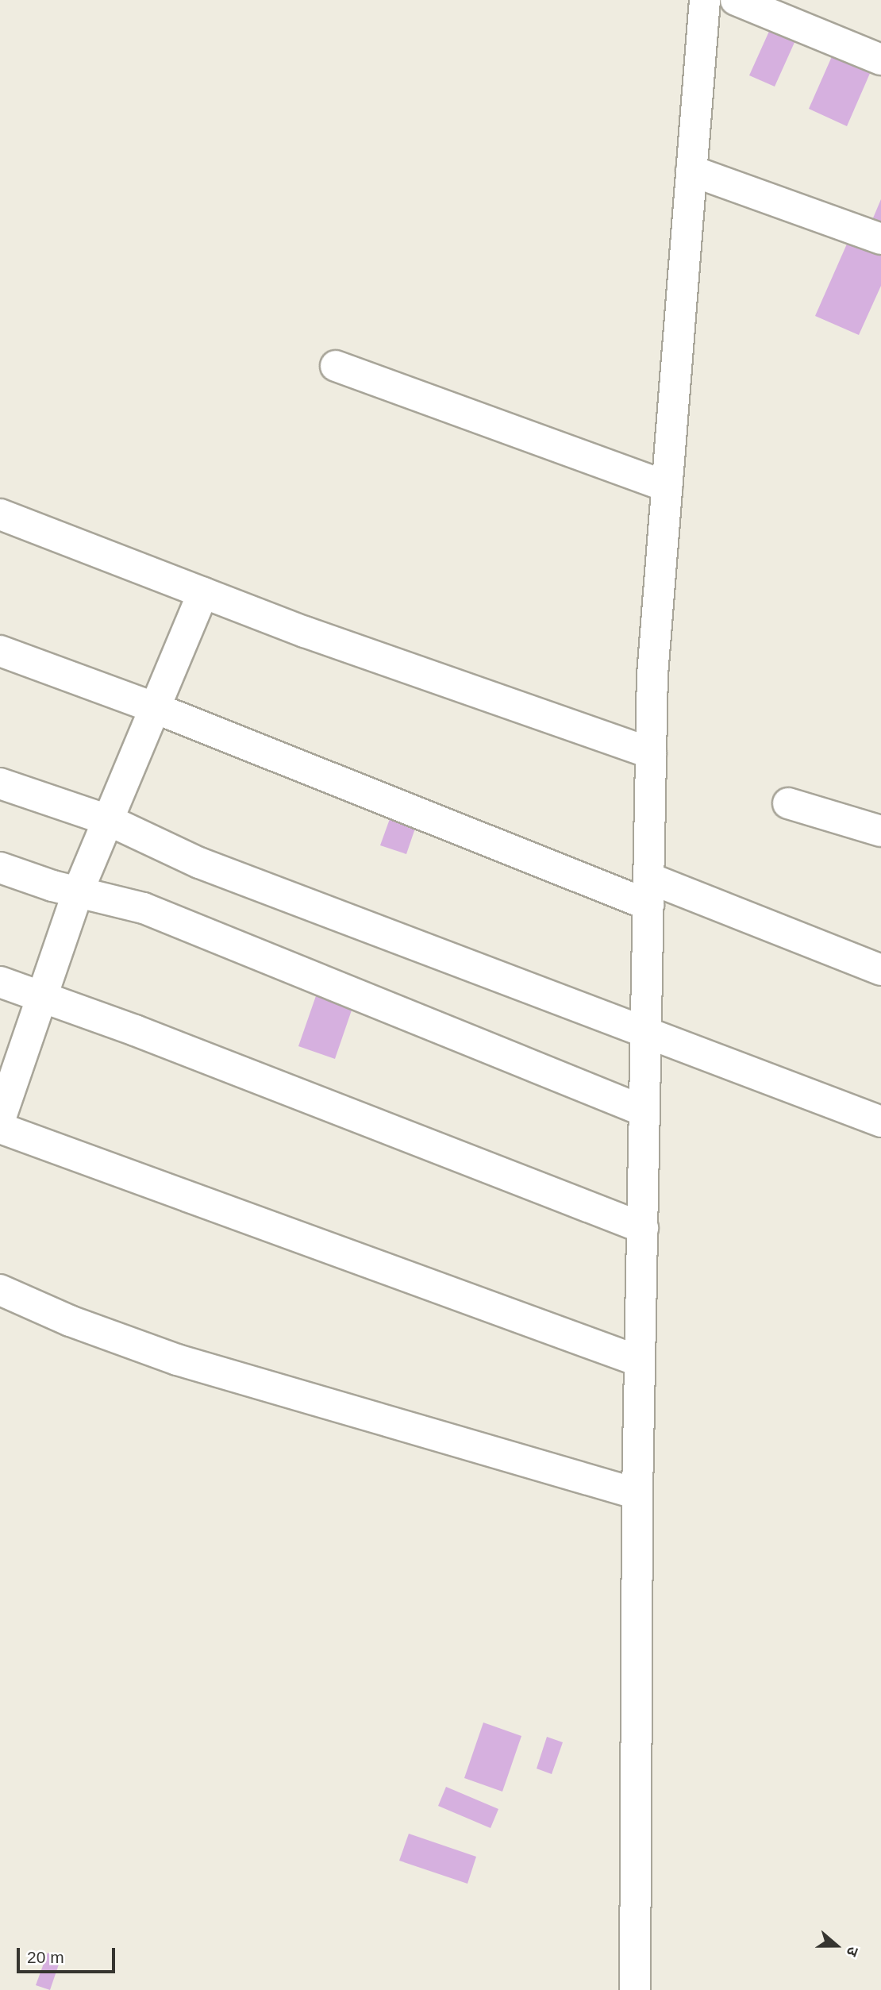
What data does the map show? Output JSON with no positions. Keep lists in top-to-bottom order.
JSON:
{
  "scale_bar": "20 m",
  "north": "right"
}
